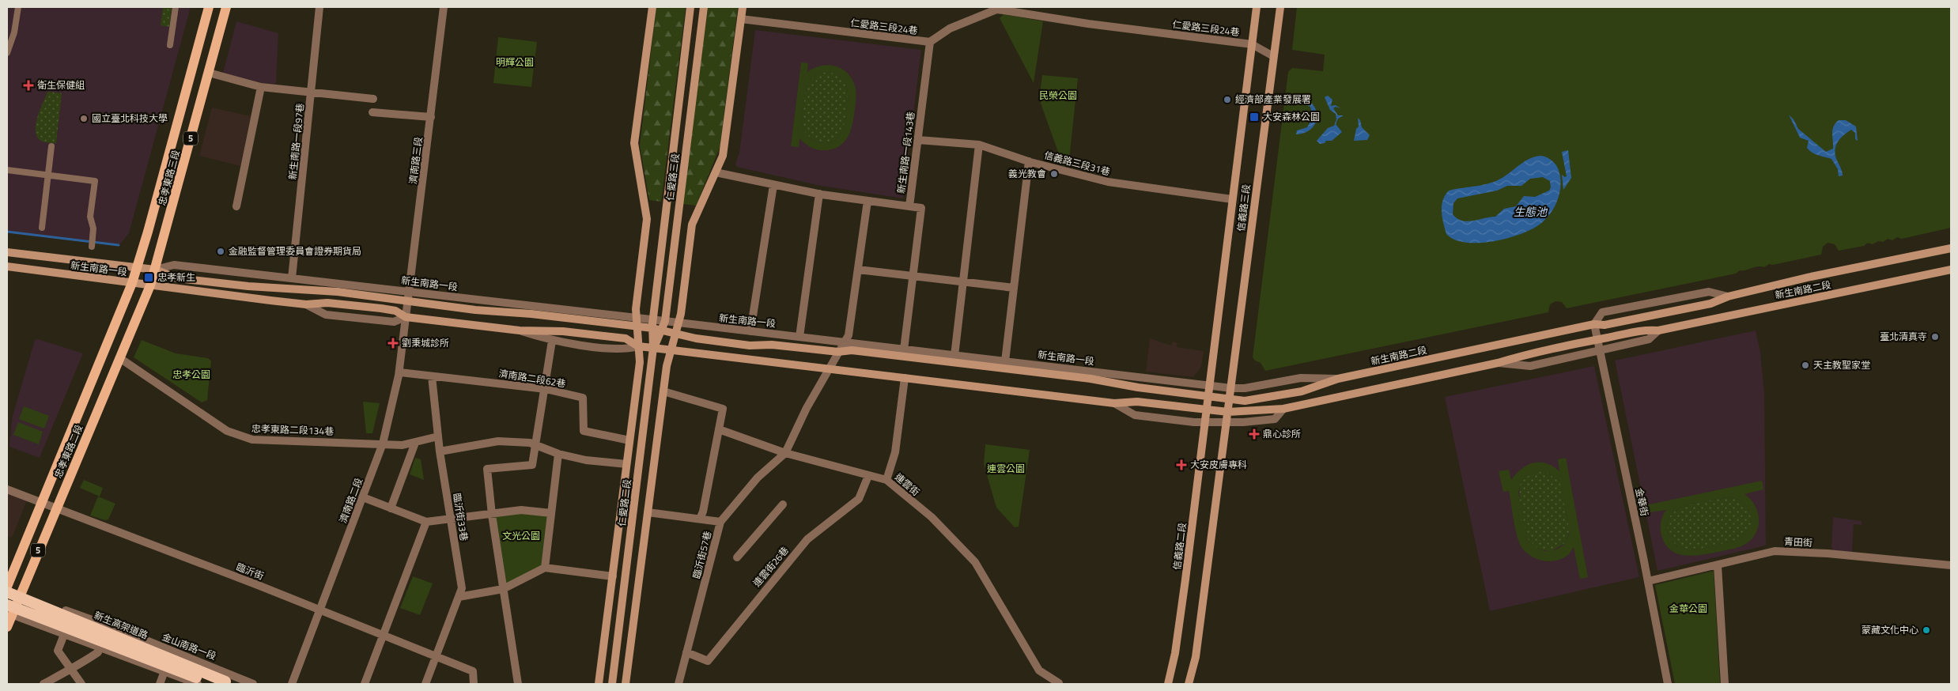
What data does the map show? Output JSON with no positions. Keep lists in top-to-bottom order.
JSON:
{
  "streets": {
    "highway": ["新生高架道路"],
    "main road": [
      "5",
      "仁愛路三段",
      "忠孝東路三段",
      "信義路三段",
      "新生南路一段",
      "新生南路二段",
      "忠孝東路二段",
      "仁愛路二段",
      "信義路二段"
    ],
    "street": [
      "仁愛路三段24巷",
      "新生南路一段97巷",
      "新生南路一段143巷",
      "濟南路三段",
      "信義路三段31巷",
      "濟南路二段62巷",
      "忠孝東路二段134巷",
      "連雲街",
      "濟南路二段",
      "金華街",
      "臨沂街33巷",
      "青田街",
      "臨沂街57巷",
      "連雲街26巷",
      "臨沂街",
      "金山南路一段"
    ]
  },
  "crossings": [
    ["仁愛路三段24巷", "新生南路一段143巷"],
    ["仁愛路三段24巷", "信義路三段"],
    ["新生南路一段97巷", "新生南路一段"],
    ["新生南路一段143巷", "信義路三段31巷"],
    ["新生南路一段143巷", "新生南路一段"],
    ["濟南路三段", "新生南路一段"],
    ["濟南路三段", "濟南路二段"],
    ["信義路三段31巷", "信義路三段"],
    ["仁愛路三段", "新生南路一段"],
    ["仁愛路三段", "仁愛路二段"],
    ["忠孝東路三段", "新生南路一段"],
    ["忠孝東路三段", "忠孝東路二段"],
    ["信義路三段", "新生南路一段"],
    ["信義路三段", "新生南路二段"],
    ["信義路三段", "信義路二段"],
    ["新生南路一段", "新生南路二段"],
    ["新生南路一段", "忠孝東路二段"],
    ["新生南路一段", "濟南路二段"],
    ["新生南路一段", "仁愛路二段"],
    ["新生南路一段", "信義路二段"],
    ["新生南路二段", "金華街"],
    ["新生南路二段", "信義路二段"],
    ["濟南路二段62巷", "濟南路二段"],
    ["濟南路二段62巷", "仁愛路二段"],
    ["濟南路二段62巷", "臨沂街33巷"],
    ["忠孝東路二段134巷", "忠孝東路二段"],
    ["忠孝東路二段134巷", "濟南路二段"],
    ["忠孝東路二段134巷", "臨沂街33巷"],
    ["忠孝東路二段", "臨沂街"],
    ["忠孝東路二段", "金山南路一段"],
    ["連雲街", "臨沂街57巷"],
    ["連雲街", "連雲街26巷"],
    ["濟南路二段", "臨沂街"],
    ["金華街", "青田街"],
    ["臨沂街33巷", "臨沂街"],
    ["臨沂街57巷", "連雲街26巷"]
  ],
  "water": ["生態池"],
  "parks": [
    "明輝公園",
    "民榮公園",
    "忠孝公園",
    "連雲公園",
    "文光公園",
    "金華公園"
  ],
  "places": {
    "health": [
      "衛生保健組",
      "劉秉城診所",
      "鼎心診所",
      "大安皮膚專科"
    ],
    "other": [
      "經濟部產業發展署",
      "國立臺北科技大學",
      "義光教會",
      "金融監督管理委員會證券期貨局",
      "臺北清真寺",
      "天主教聖家堂",
      "蒙藏文化中心"
    ],
    "transit": ["大安森林公園", "忠孝新生"]
  }
}
